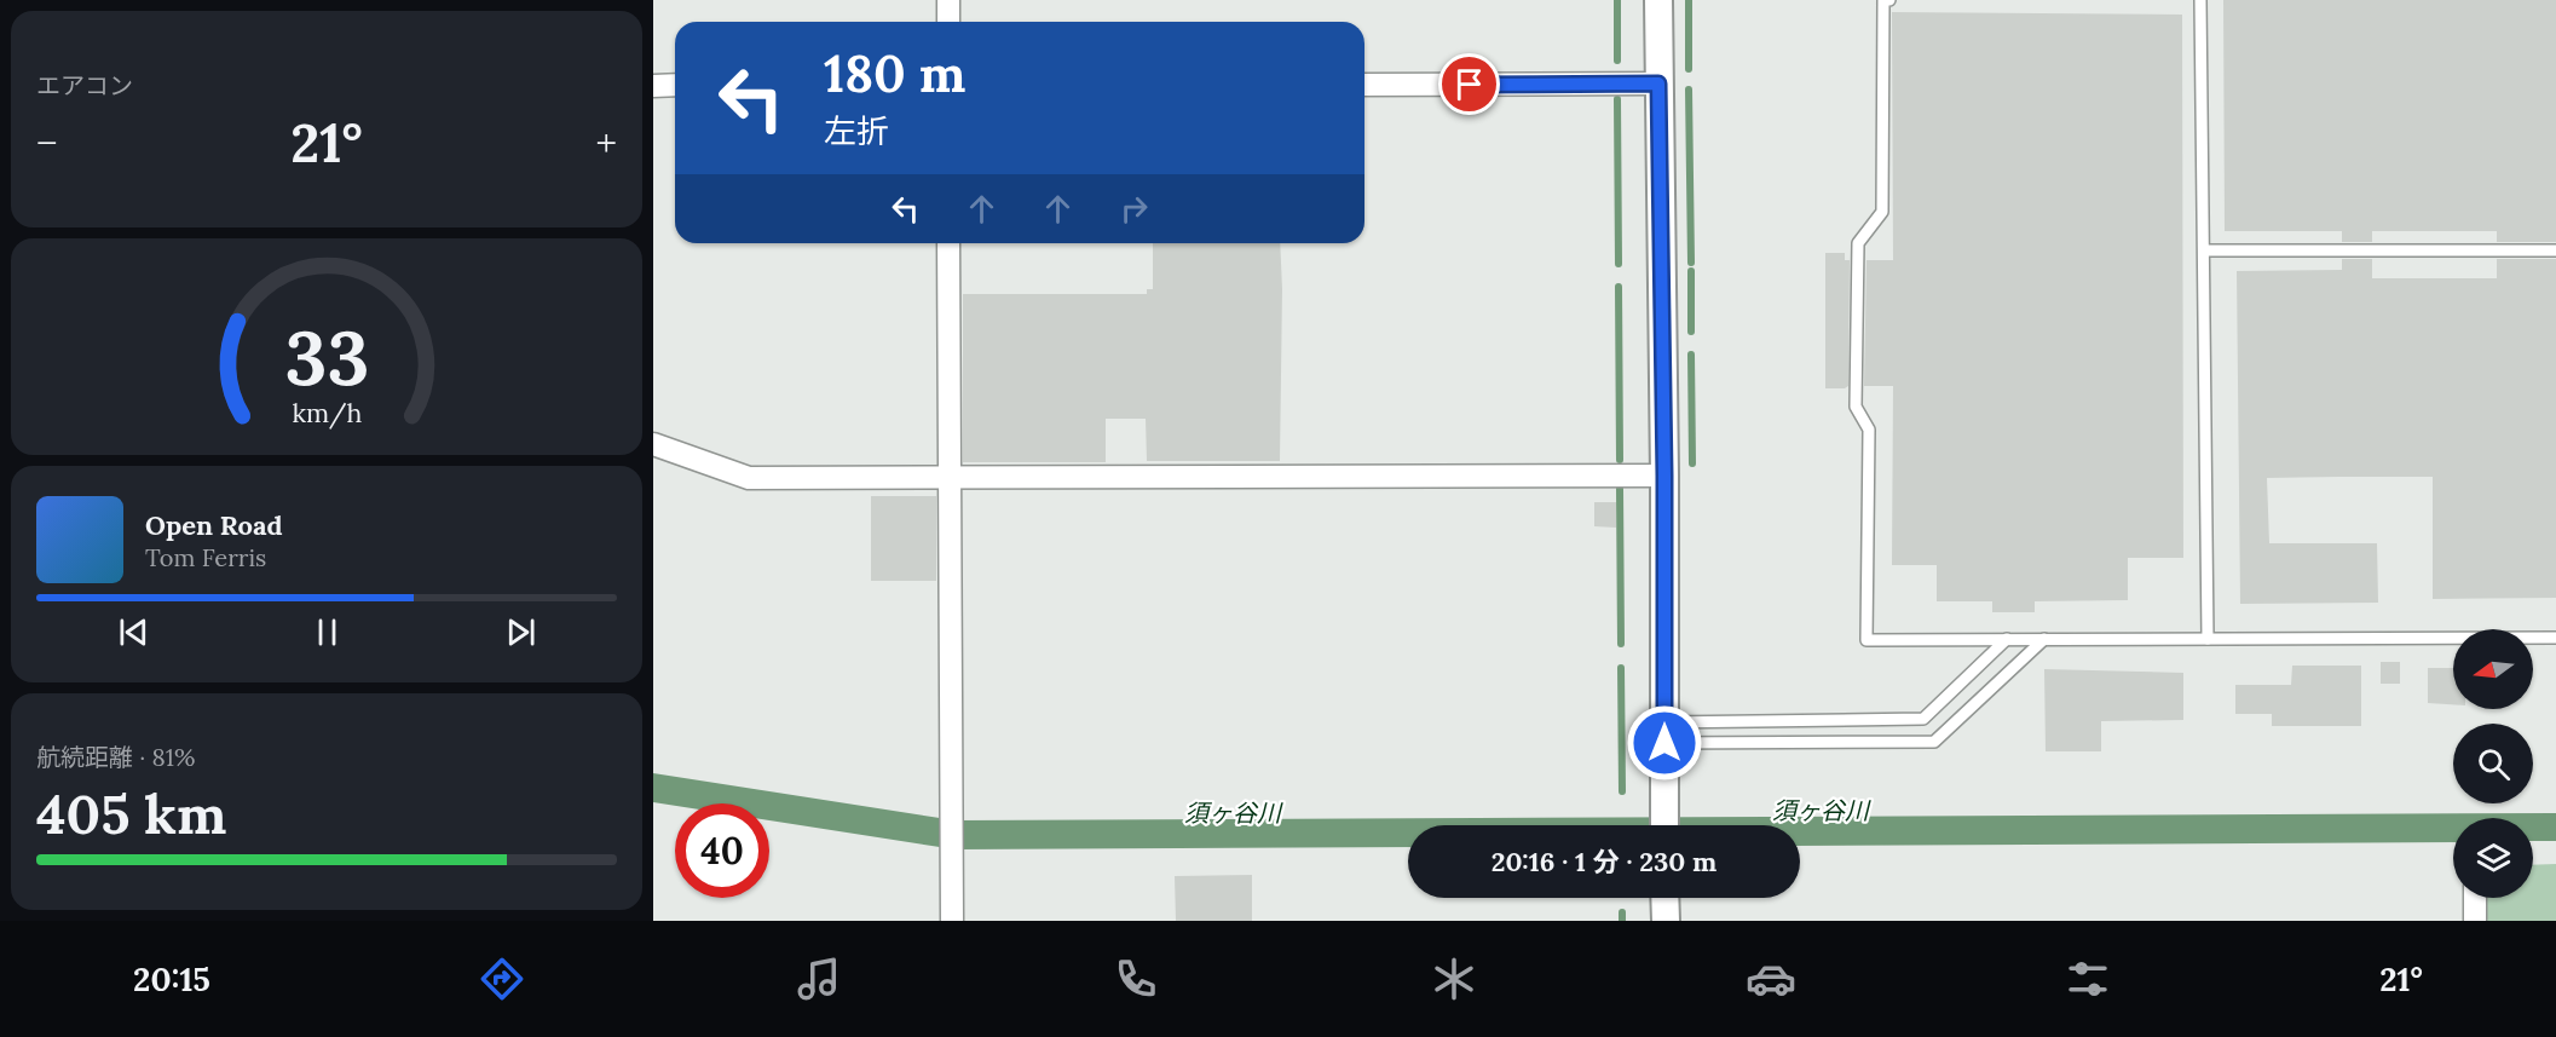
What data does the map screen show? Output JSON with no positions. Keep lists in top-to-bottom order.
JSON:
{
  "water": ["須ヶ谷川"],
  "north": "left",
  "page": {
    "tile": [
      "エアコン",
      ["航続距離 · 81%", "405 km"]
    ],
    "turn": ["180 m", "左折"],
    "heat": ["−", "21°", "+"],
    "song": ["Open Road", "Tom Ferris"],
    "limit": "40",
    "trip": "20:16 · 1 分 · 230 m",
    "tabs": ["20:15", "21°"],
    "gauge": ["33", "km/h"]
  }
}
